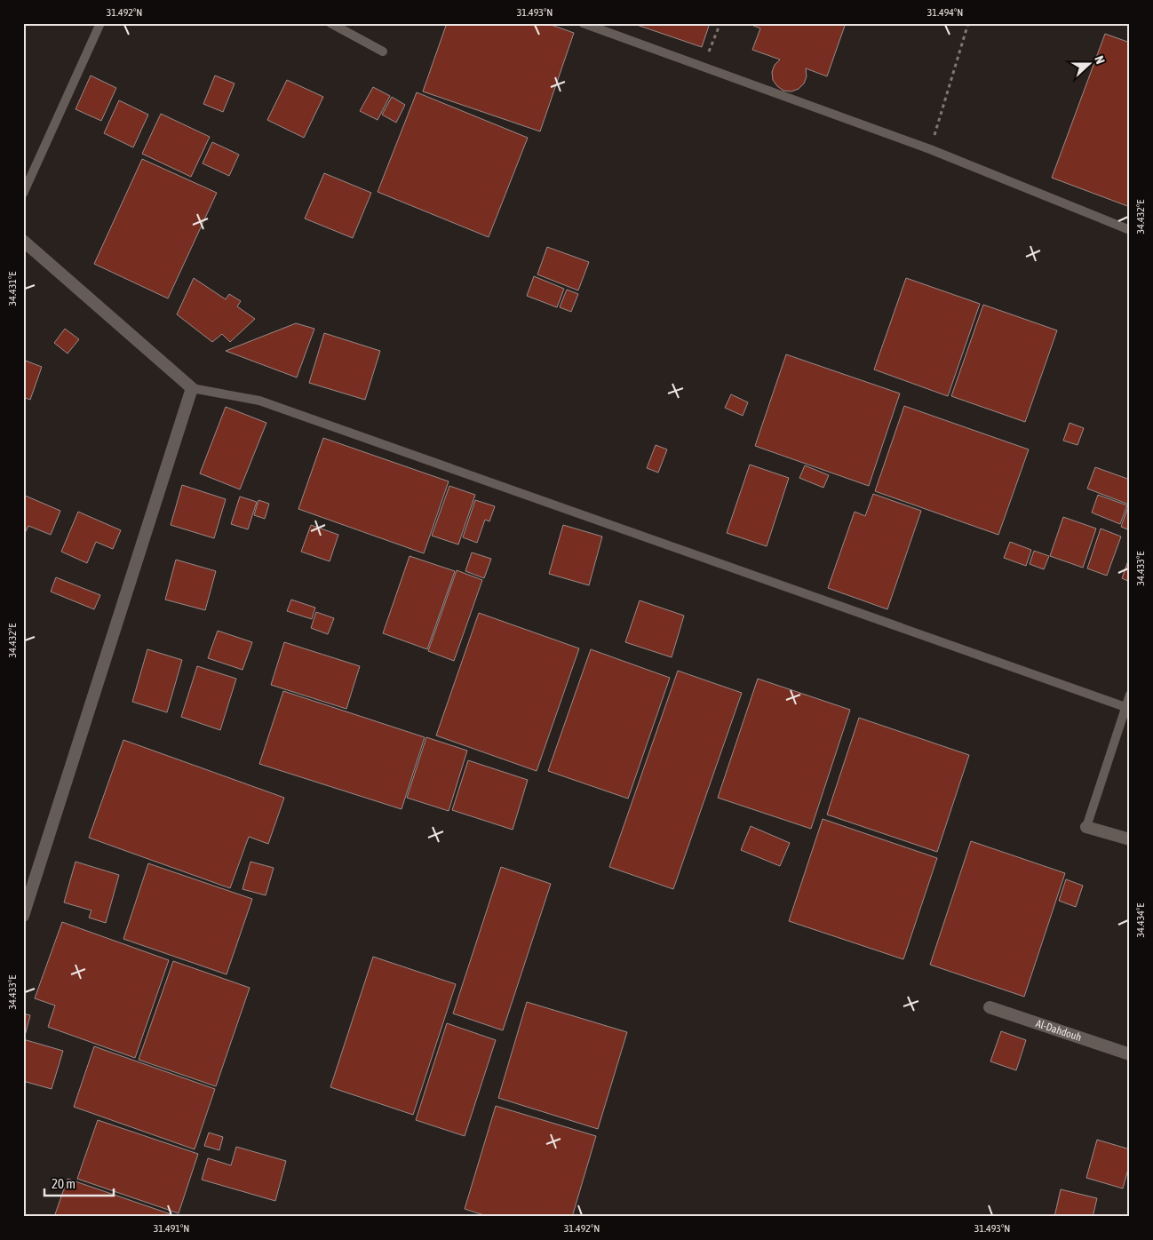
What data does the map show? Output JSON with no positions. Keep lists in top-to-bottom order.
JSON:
{
  "streets": {
    "street": ["Al-Dahdouh"]
  },
  "scale_bar": "20 m",
  "north": "right",
  "coordinates": [
    "31.492°N",
    "31.493°N",
    "31.494°N",
    "34.432°E",
    "34.431°E",
    "34.433°E",
    "34.434°E",
    "31.491°N"
  ]
}
